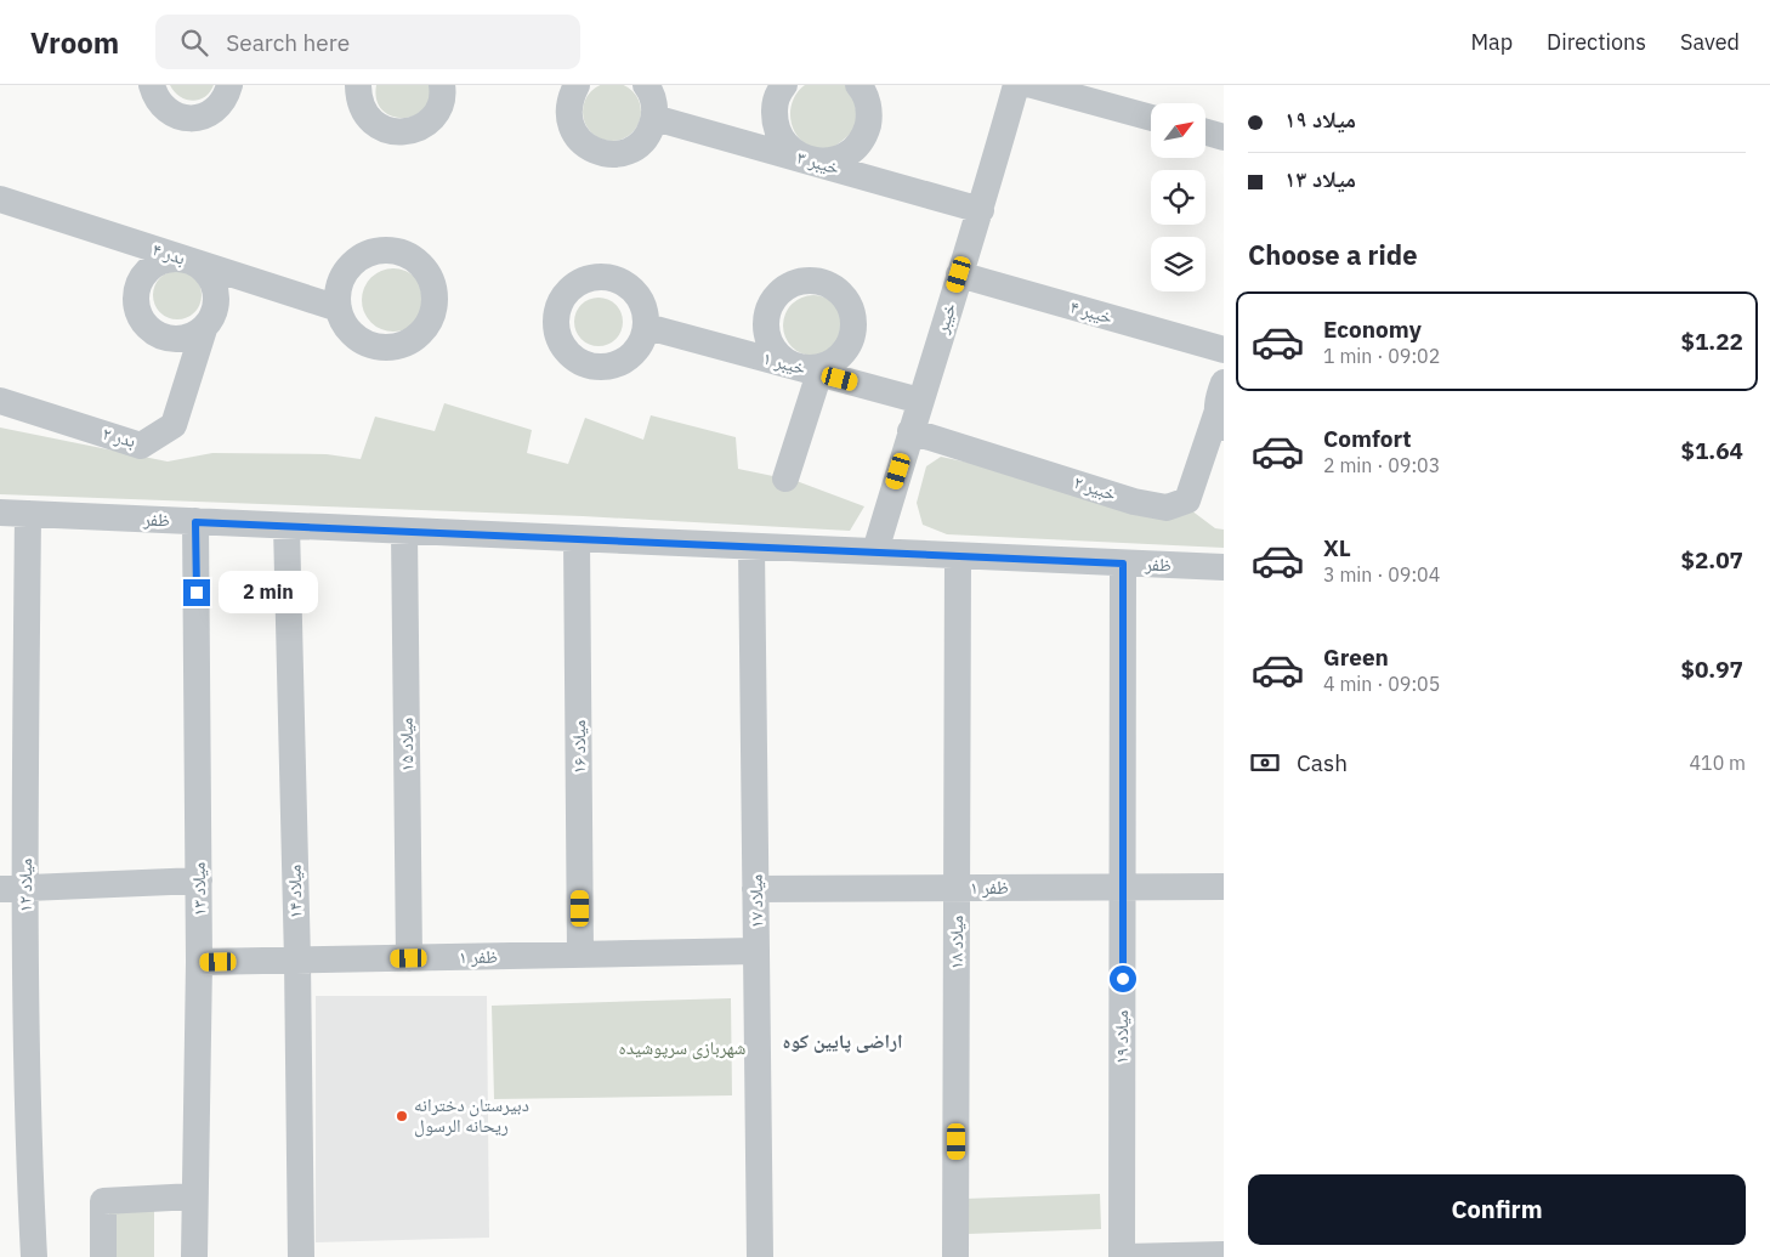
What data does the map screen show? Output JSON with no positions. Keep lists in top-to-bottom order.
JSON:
{
  "streets": {
    "street": [
      "خیبر ۳",
      "بدر ۴",
      "خیبر ۴",
      "خیبر",
      "خیبر ۱",
      "بدر ۲",
      "خبیر ۲",
      "ظفر",
      "میلاد ۱۵",
      "میلاد ۱۶",
      "میلاد ۱۲",
      "ظفر ۱",
      "میلاد ۱۳",
      "میلاد ۱۴",
      "میلاد ۱۷",
      "میلاد ۱۸",
      "میلاد ۱۹"
    ]
  },
  "crossings": [
    ["خیبر ۳", "خیبر"],
    ["بدر ۴", "بدر ۲"],
    ["خیبر ۴", "خیبر"],
    ["خیبر", "خیبر ۱"],
    ["خیبر", "خبیر ۲"],
    ["خیبر", "ظفر"],
    ["ظفر", "میلاد ۱۵"],
    ["ظفر", "میلاد ۱۶"],
    ["ظفر", "میلاد ۱۲"],
    ["ظفر", "میلاد ۱۳"],
    ["ظفر", "میلاد ۱۴"],
    ["ظفر", "میلاد ۱۷"],
    ["ظفر", "میلاد ۱۸"],
    ["ظفر", "میلاد ۱۹"],
    ["میلاد ۱۵", "ظفر ۱"],
    ["میلاد ۱۶", "ظفر ۱"],
    ["ظفر ۱", "میلاد ۱۳"],
    ["ظفر ۱", "میلاد ۱۴"],
    ["ظفر ۱", "میلاد ۱۷"],
    ["ظفر ۱", "میلاد ۱۸"],
    ["ظفر ۱", "میلاد ۱۹"]
  ],
  "districts": ["اراضی پایین کوه"],
  "parks": ["شهربازی سرپوشیده"],
  "places": ["دبیرستان دخترانه ریحانه الرسول"],
  "north": "top right",
  "page": {
    "header": "Vroom",
    "search": "Search here",
    "nav": ["Map", "Directions", "Saved"],
    "banner": ["میلاد ۱۹", "میلاد ۱۳"],
    "heading": "Choose a ride",
    "list": [
      {
        "name": "Economy",
        "note": "1 min · 09:02",
        "value": "$1.22"
      },
      {
        "name": "Comfort",
        "note": "2 min · 09:03",
        "value": "$1.64"
      },
      {
        "name": "XL",
        "note": "3 min · 09:04",
        "value": "$2.07"
      },
      {
        "name": "Green",
        "note": "4 min · 09:05",
        "value": "$0.97"
      }
    ],
    "bubble": "2 min",
    "pay": ["Cash", "410 m"],
    "buttons": "Confirm"
  }
}
